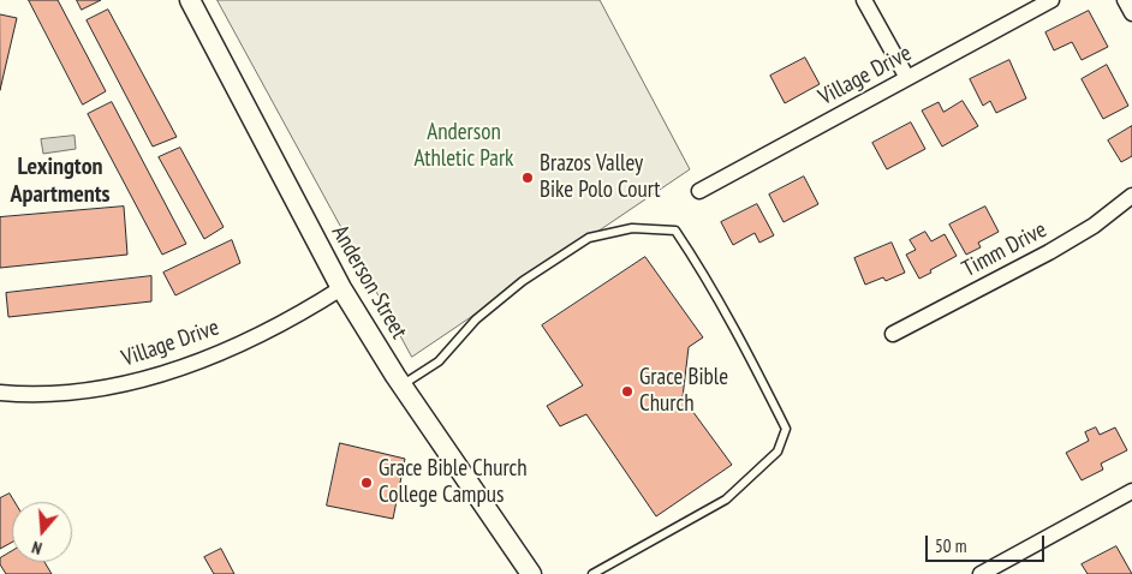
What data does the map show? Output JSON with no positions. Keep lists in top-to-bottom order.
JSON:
{
  "streets": {
    "street": ["Village Drive", "Timm Drive", "Anderson Street"]
  },
  "crossings": [
    ["Village Drive", "Anderson Street"]
  ],
  "districts": ["Lexington Apartments"],
  "parks": ["Anderson Athletic Park"],
  "places": ["Brazos Valley Bike Polo Court", "Grace Bible Church", "Grace Bible Church College Campus"],
  "scale_bar": "50 m",
  "north": "bottom"
}
